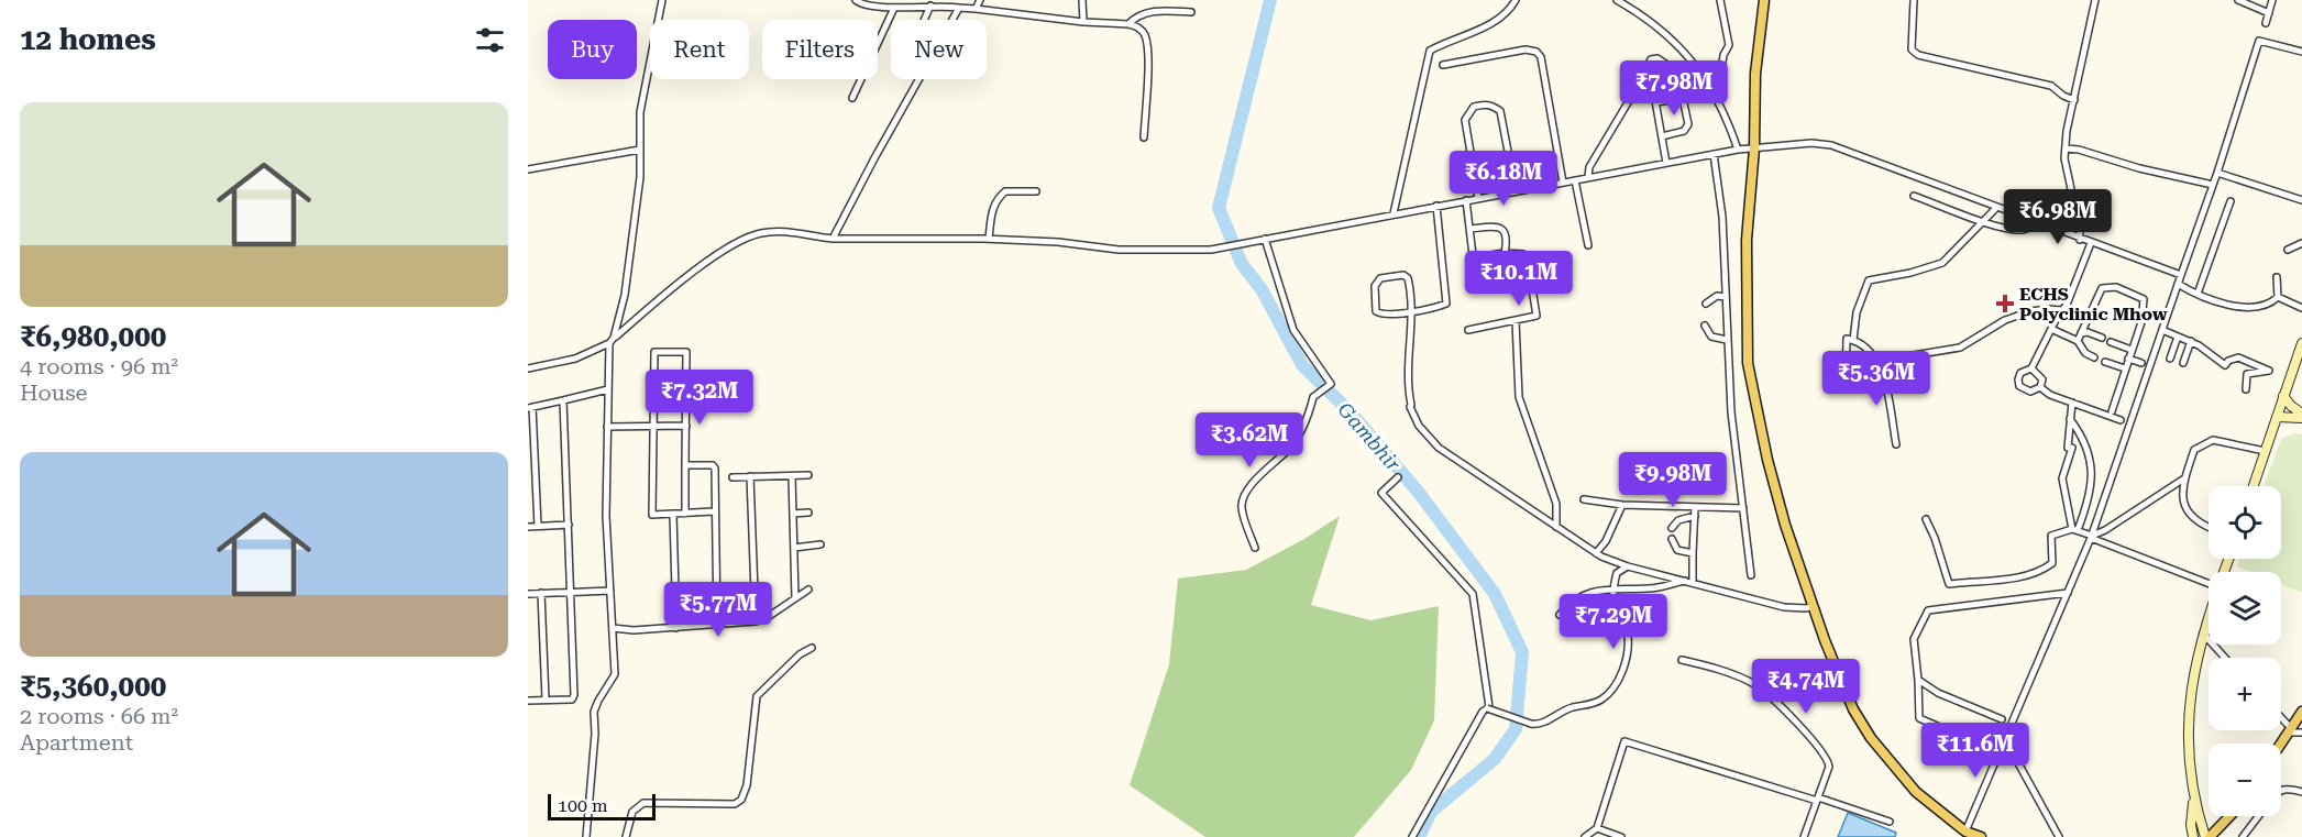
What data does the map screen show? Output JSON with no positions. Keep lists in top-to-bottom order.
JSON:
{
  "water": ["Gambhir"],
  "places": {
    "health": ["ECHS Polyclinic Mhow"]
  },
  "scale_bar": "100 m",
  "page": {
    "heading": "12 homes",
    "chip": [
      "Buy",
      "Rent",
      "Filters",
      "New"
    ],
    "price": [
      "₹7.98M",
      "₹6.18M",
      "₹6.98M",
      "₹10.1M",
      "₹5.36M",
      "₹7.32M",
      "₹3.62M",
      "₹9.98M",
      "₹5.77M",
      "₹7.29M",
      "₹4.74M",
      "₹11.6M"
    ],
    "list": [
      {
        "name": "₹6,980,000",
        "note": "4 rooms · 96 m² · House"
      },
      {
        "name": "₹5,360,000",
        "note": "2 rooms · 66 m² · Apartment"
      }
    ],
    "map_buttons": ["+", "−"],
    "scale": "100 m"
  }
}
